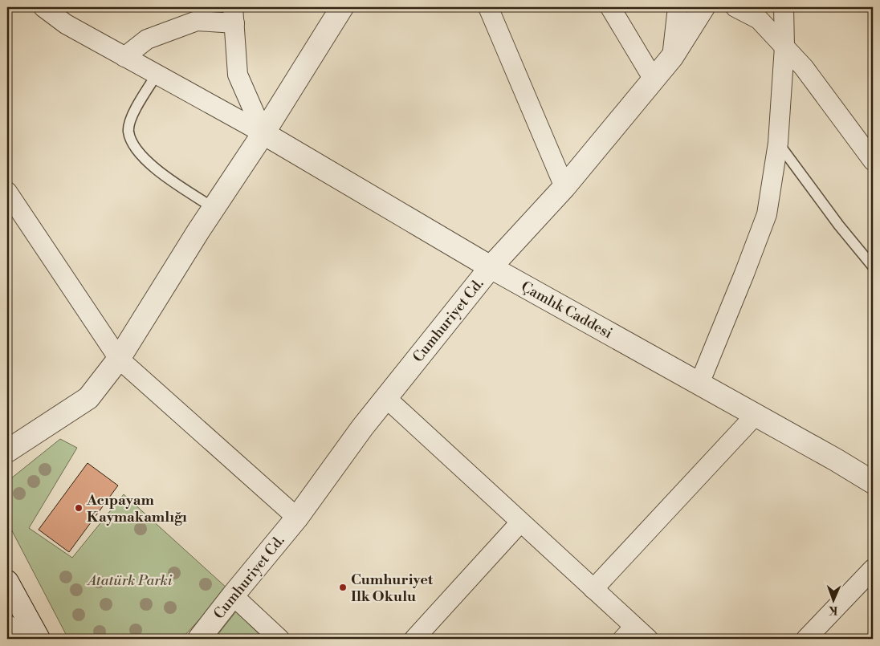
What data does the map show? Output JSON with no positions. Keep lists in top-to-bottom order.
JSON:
{
  "streets": {
    "street": ["Çamlık Caddesi", "Cumhuriyet Cd."]
  },
  "crossings": [
    ["Çamlık Caddesi", "Cumhuriyet Cd."]
  ],
  "parks": ["Atatürk Parki"],
  "places": ["Acıpayam Kaymakamlığı", "Cumhuriyet Ilk Okulu"],
  "north": "bottom"
}
